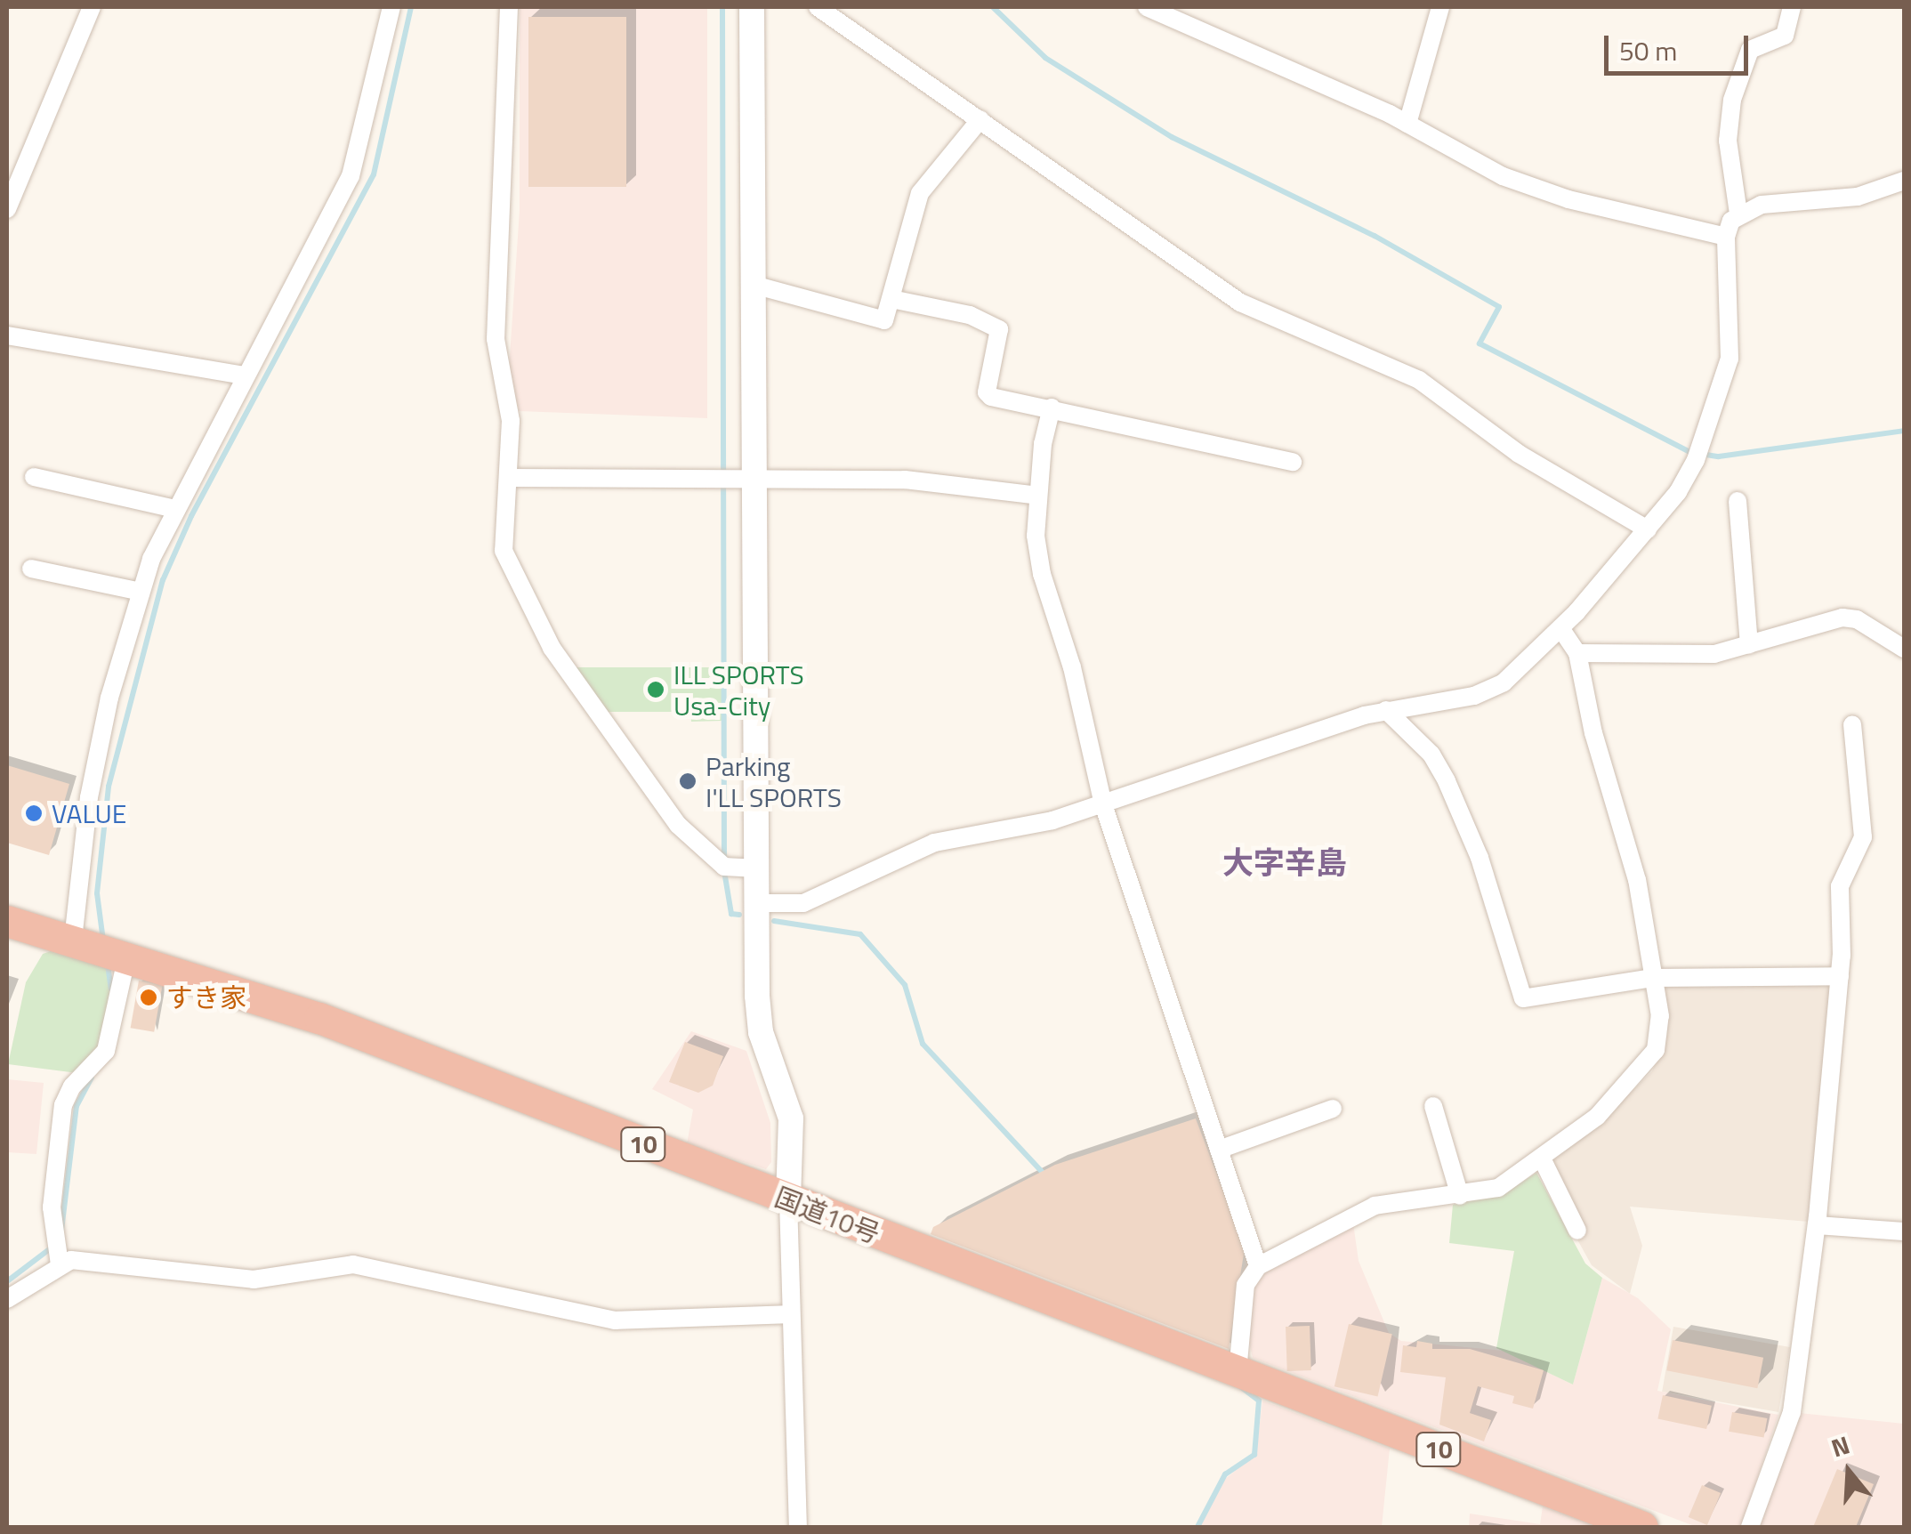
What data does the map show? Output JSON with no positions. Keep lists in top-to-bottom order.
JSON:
{
  "streets": {
    "highway": ["10", "国道10号"]
  },
  "districts": ["大字辛島"],
  "places": [
    "ILL SPORTS Usa-City",
    "Parking I'LL SPORTS",
    "VALUE",
    "すき家"
  ],
  "scale_bar": "50 m",
  "north": "top"
}
